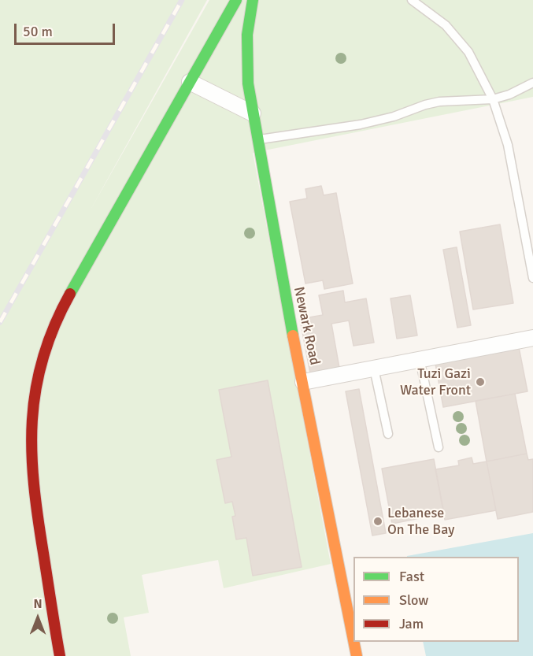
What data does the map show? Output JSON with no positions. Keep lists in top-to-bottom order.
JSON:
{
  "streets": {
    "street": ["Newark Road"]
  },
  "places": ["Tuzi Gazi Water Front", "Lebanese On The Bay"],
  "legend": ["Fast", "Slow", "Jam"],
  "scale_bar": "50 m",
  "north": "top"
}
